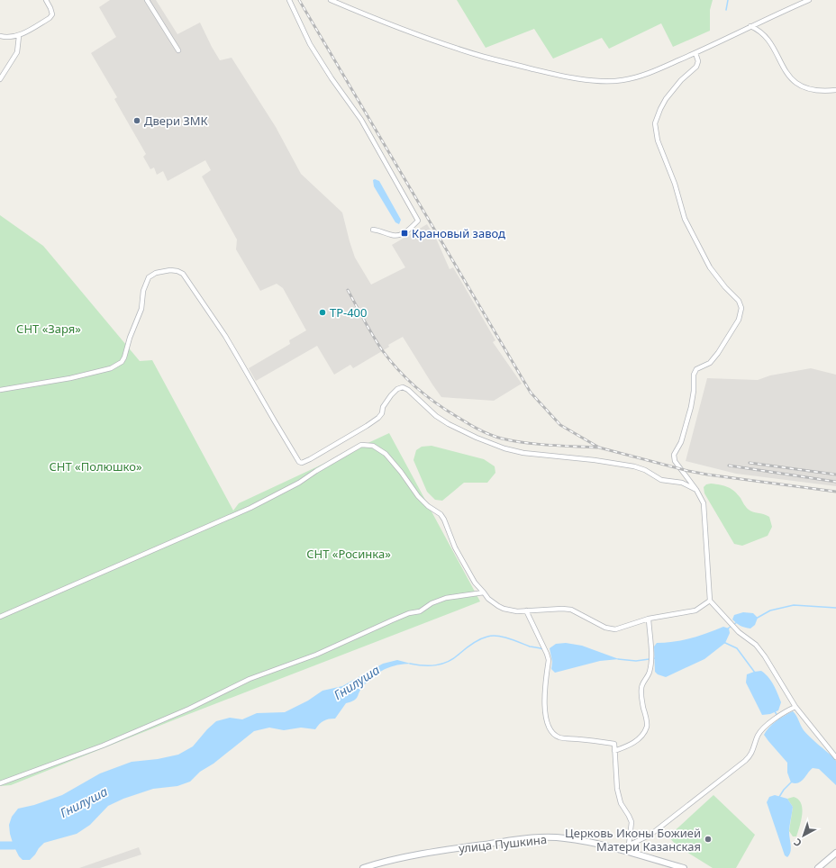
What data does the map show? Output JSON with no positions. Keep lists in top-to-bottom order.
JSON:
{
  "streets": {
    "main road": ["улица Пушкина"]
  },
  "water": ["Гнилуша"],
  "parks": ["СНТ «Заря»", "СНТ «Полюшко»", "СНТ «Росинка»"],
  "places": {
    "other": ["Двери ЗМК", "ТР-400", "Церковь Иконы Божией Матери Казанская"],
    "transit": ["Крановый завод"]
  },
  "north": "bottom left"
}
